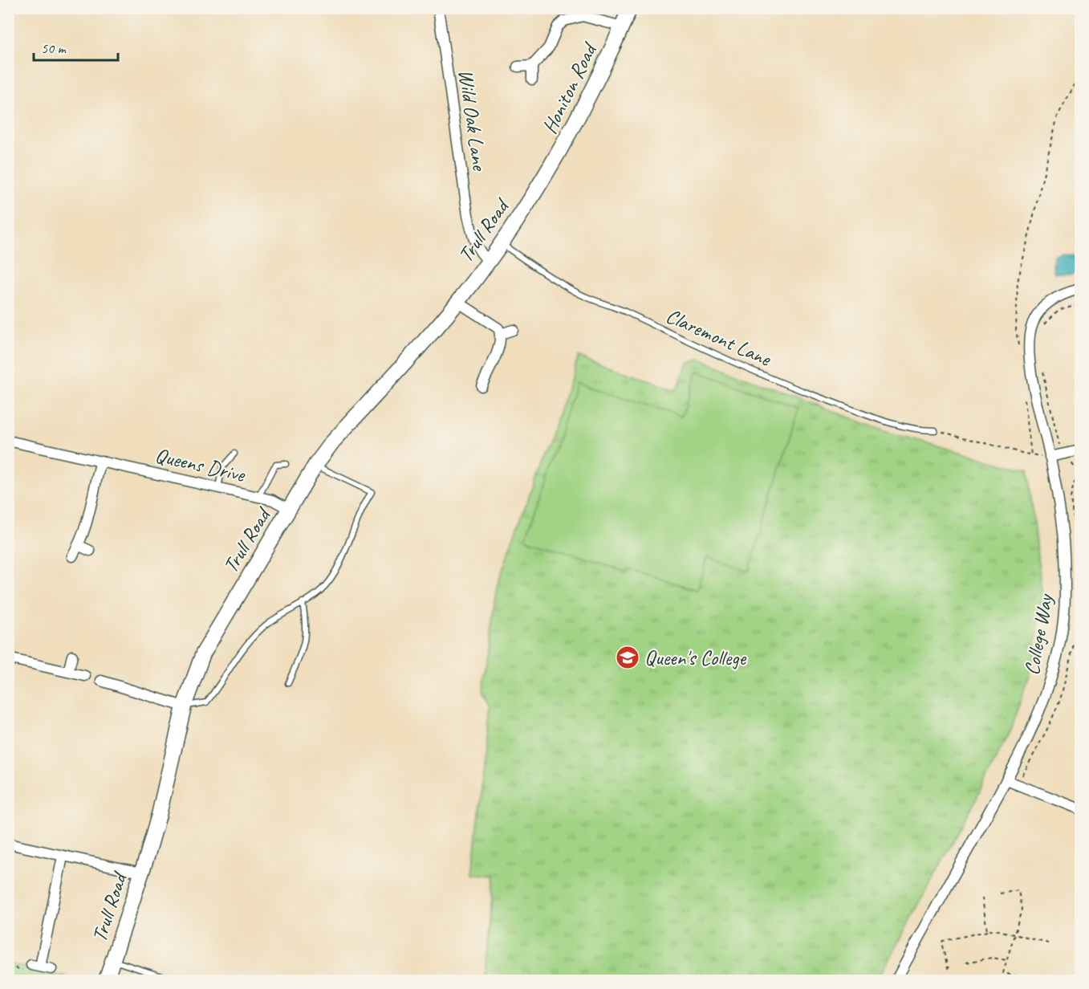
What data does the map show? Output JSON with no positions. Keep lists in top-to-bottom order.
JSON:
{
  "streets": {
    "street": [
      "Honiton Road",
      "Wild Oak Lane",
      "Trull Road",
      "Queens Drive",
      "College Way"
    ],
    "lane": ["Claremont Lane"]
  },
  "crossings": [
    ["Honiton Road", "Trull Road"],
    ["Wild Oak Lane", "Trull Road"],
    ["Trull Road", "Claremont Lane"],
    ["Trull Road", "Queens Drive"]
  ],
  "places": {
    "school or university": ["Queen's College"]
  },
  "scale_bar": "50 m"
}
